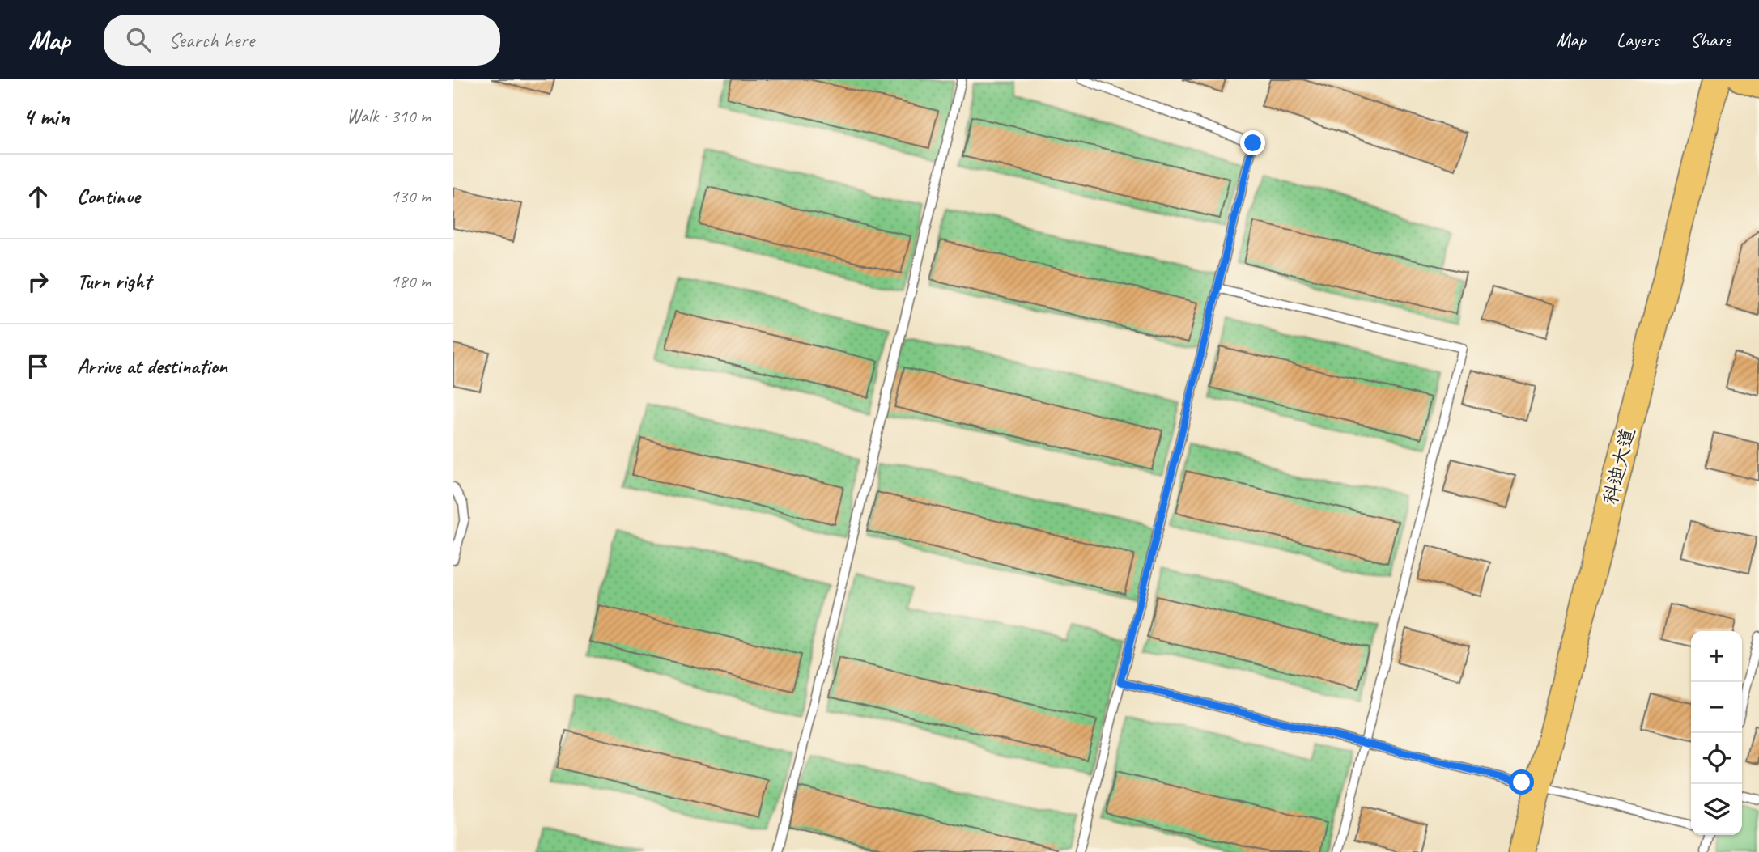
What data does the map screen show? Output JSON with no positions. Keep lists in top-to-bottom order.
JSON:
{
  "streets": {
    "main road": ["科迪大道"]
  },
  "page": {
    "header": "Map",
    "search": "Search here",
    "nav": ["Map", "Layers", "Share"],
    "heading": ["4 min", "Walk · 310 m"],
    "list": [
      ["Continue", "130 m"],
      ["Turn right", "180 m"],
      "Arrive at destination"
    ],
    "map_buttons": ["+", "−"]
  }
}
